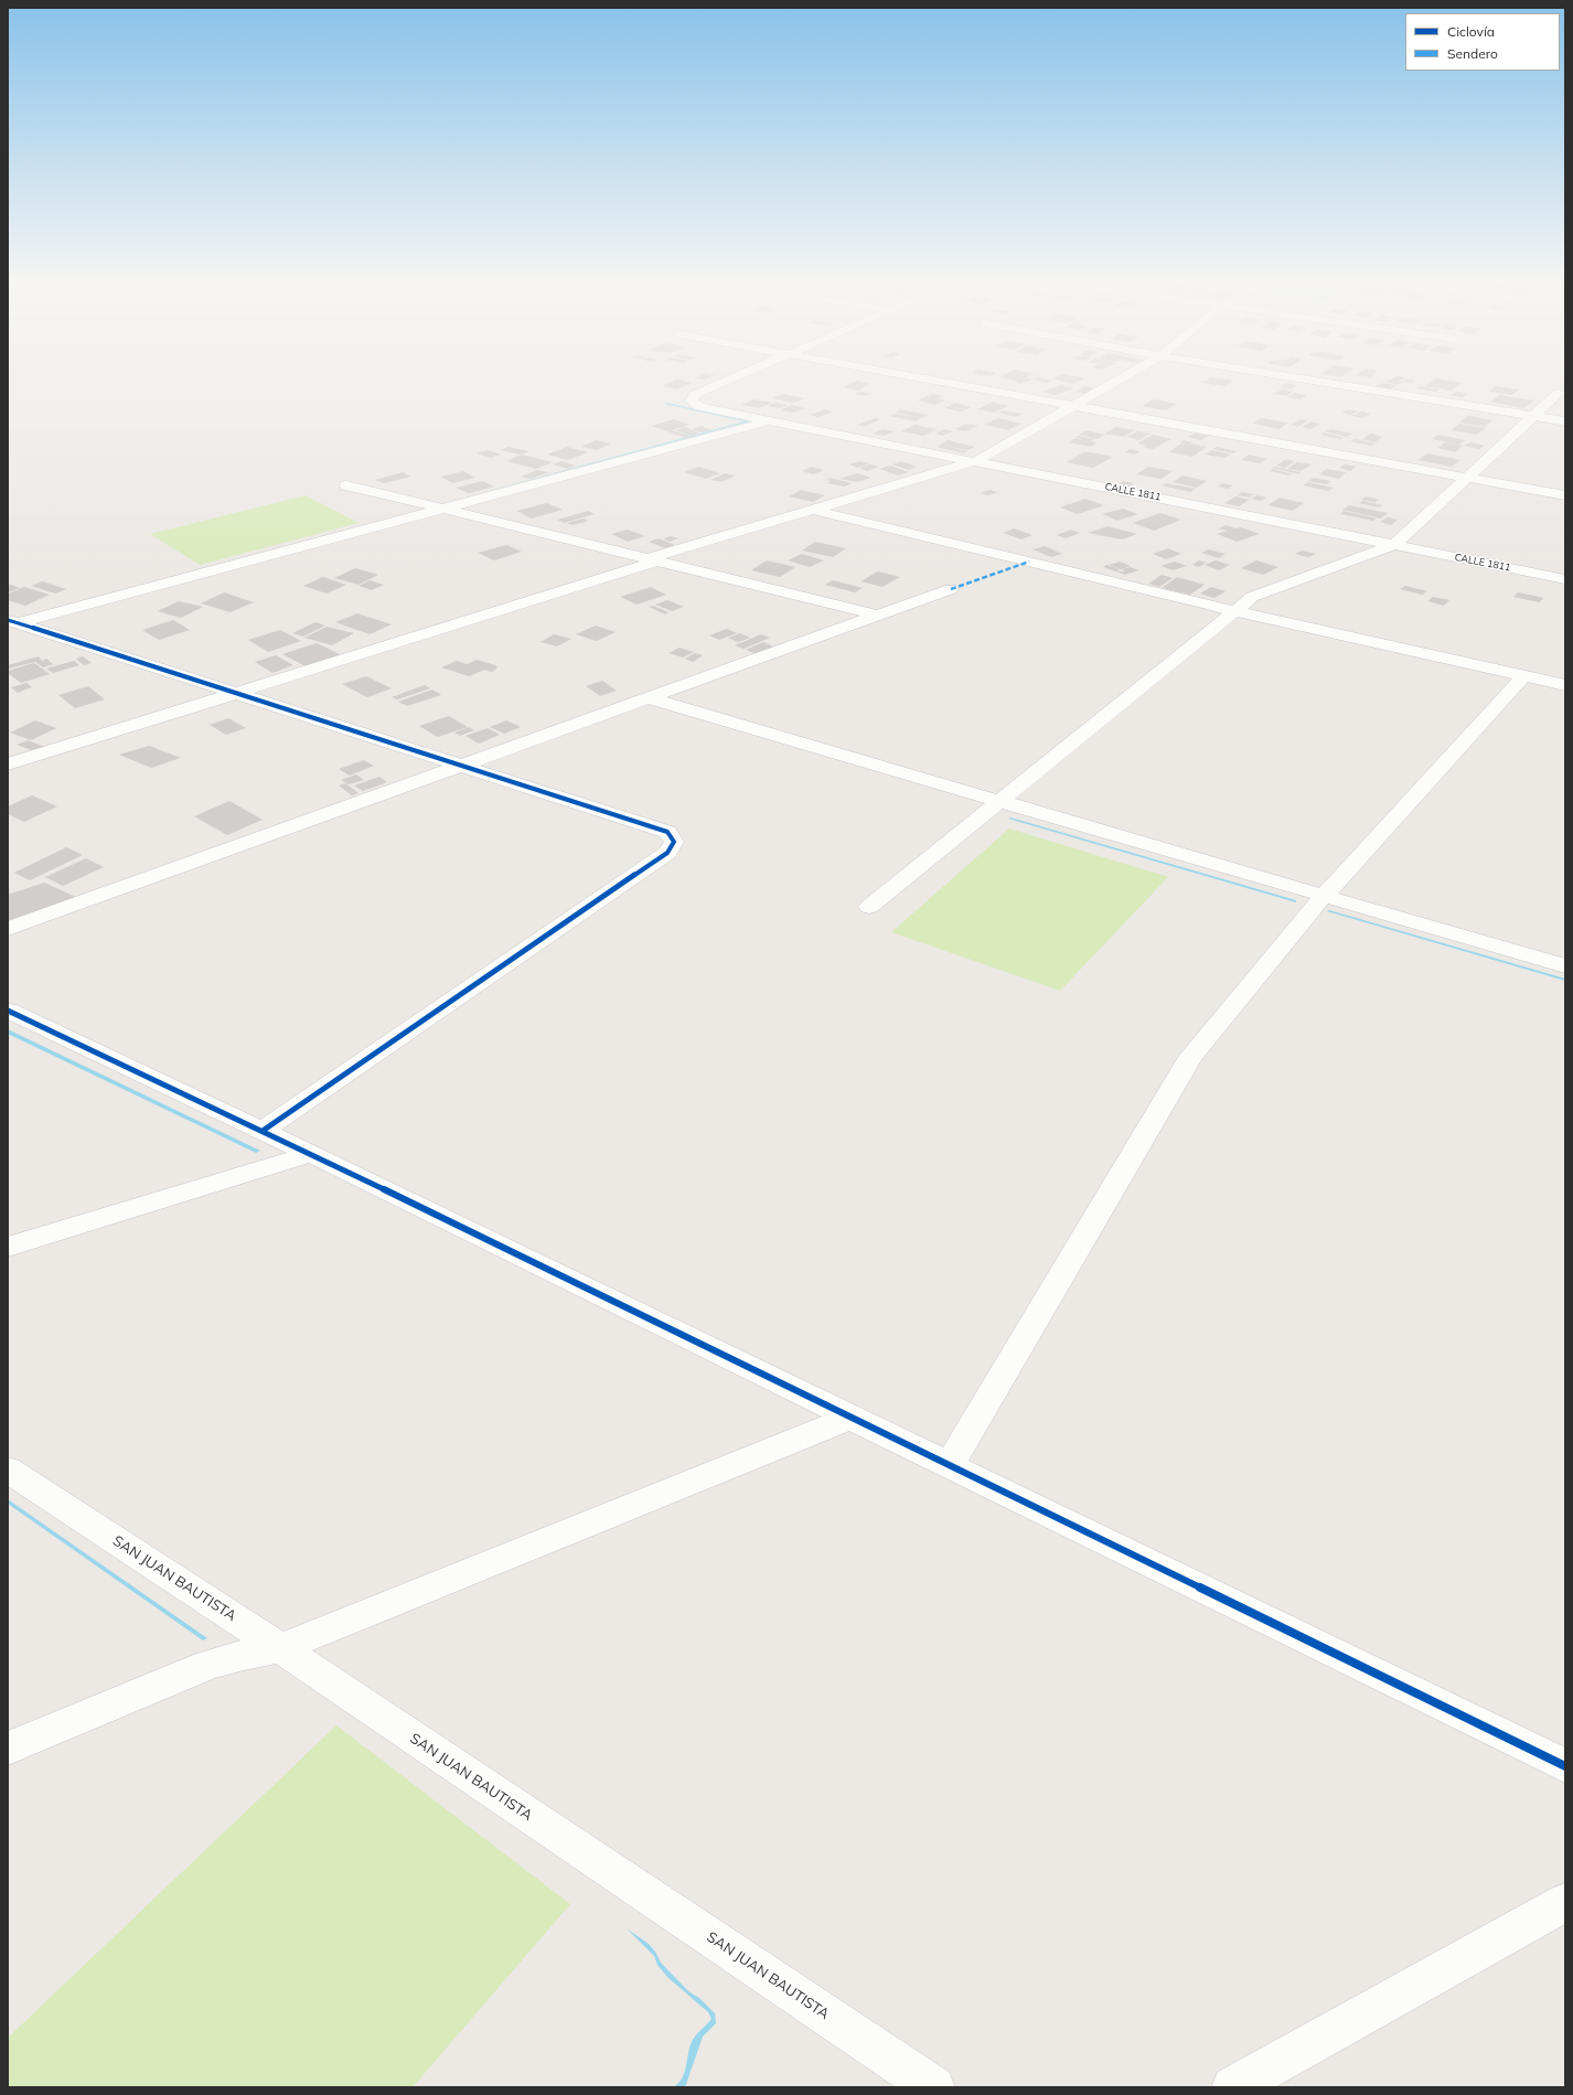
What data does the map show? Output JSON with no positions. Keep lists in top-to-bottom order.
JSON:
{
  "streets": {
    "street": ["CALLE 1811", "SAN JUAN BAUTISTA"]
  },
  "legend": ["Ciclovía", "Sendero"]
}
